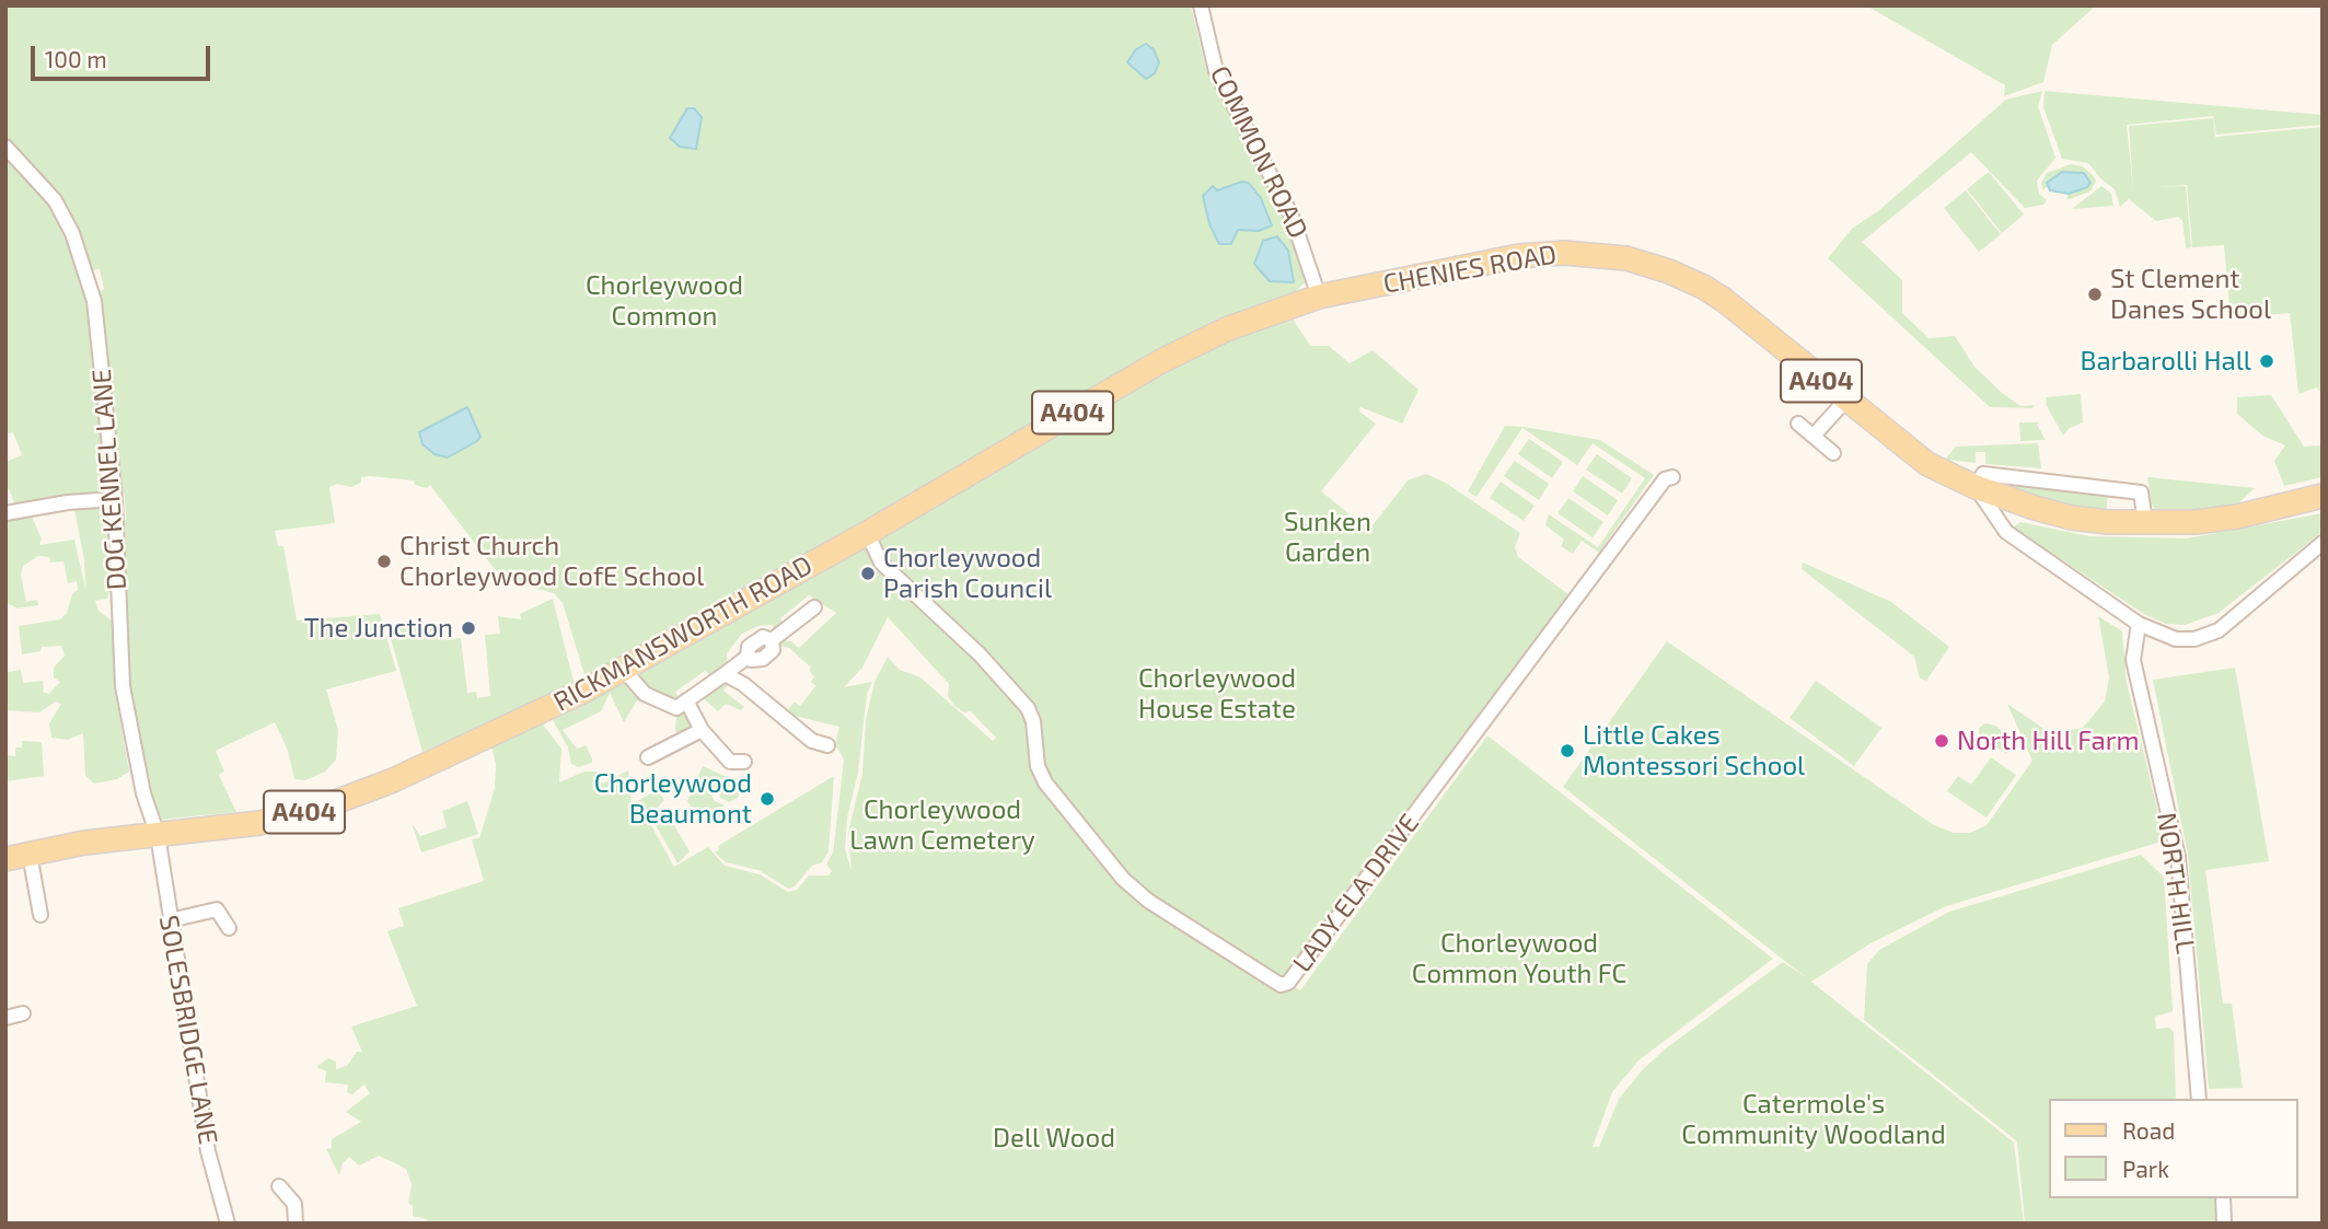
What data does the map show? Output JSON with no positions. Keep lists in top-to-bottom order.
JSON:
{
  "streets": {
    "main road": ["CHENIES ROAD", "A404", "RICKMANSWORTH ROAD"],
    "street": [
      "COMMON ROAD",
      "DOG KENNEL LANE",
      "NORTH HILL",
      "LADY ELA DRIVE",
      "SOLESBRIDGE LANE"
    ]
  },
  "crossings": [
    ["COMMON ROAD", "CHENIES ROAD"],
    ["COMMON ROAD", "RICKMANSWORTH ROAD"],
    ["CHENIES ROAD", "RICKMANSWORTH ROAD"],
    ["DOG KENNEL LANE", "RICKMANSWORTH ROAD"],
    ["DOG KENNEL LANE", "SOLESBRIDGE LANE"],
    ["RICKMANSWORTH ROAD", "LADY ELA DRIVE"],
    ["RICKMANSWORTH ROAD", "SOLESBRIDGE LANE"]
  ],
  "parks": [
    "Chorleywood Common",
    "Sunken Garden",
    "Chorleywood House Estate",
    "Chorleywood Lawn Cemetery",
    "Chorleywood Common Youth FC",
    "Catermole's Community Woodland",
    "Dell Wood"
  ],
  "places": [
    "St Clement Danes School",
    "Barbarolli Hall",
    "Christ Church Chorleywood CofE School",
    "Chorleywood Parish Council",
    "The Junction",
    "North Hill Farm",
    "Little Cakes Montessori School",
    "Chorleywood Beaumont"
  ],
  "legend": ["Road", "Park"],
  "scale_bar": "100 m"
}
